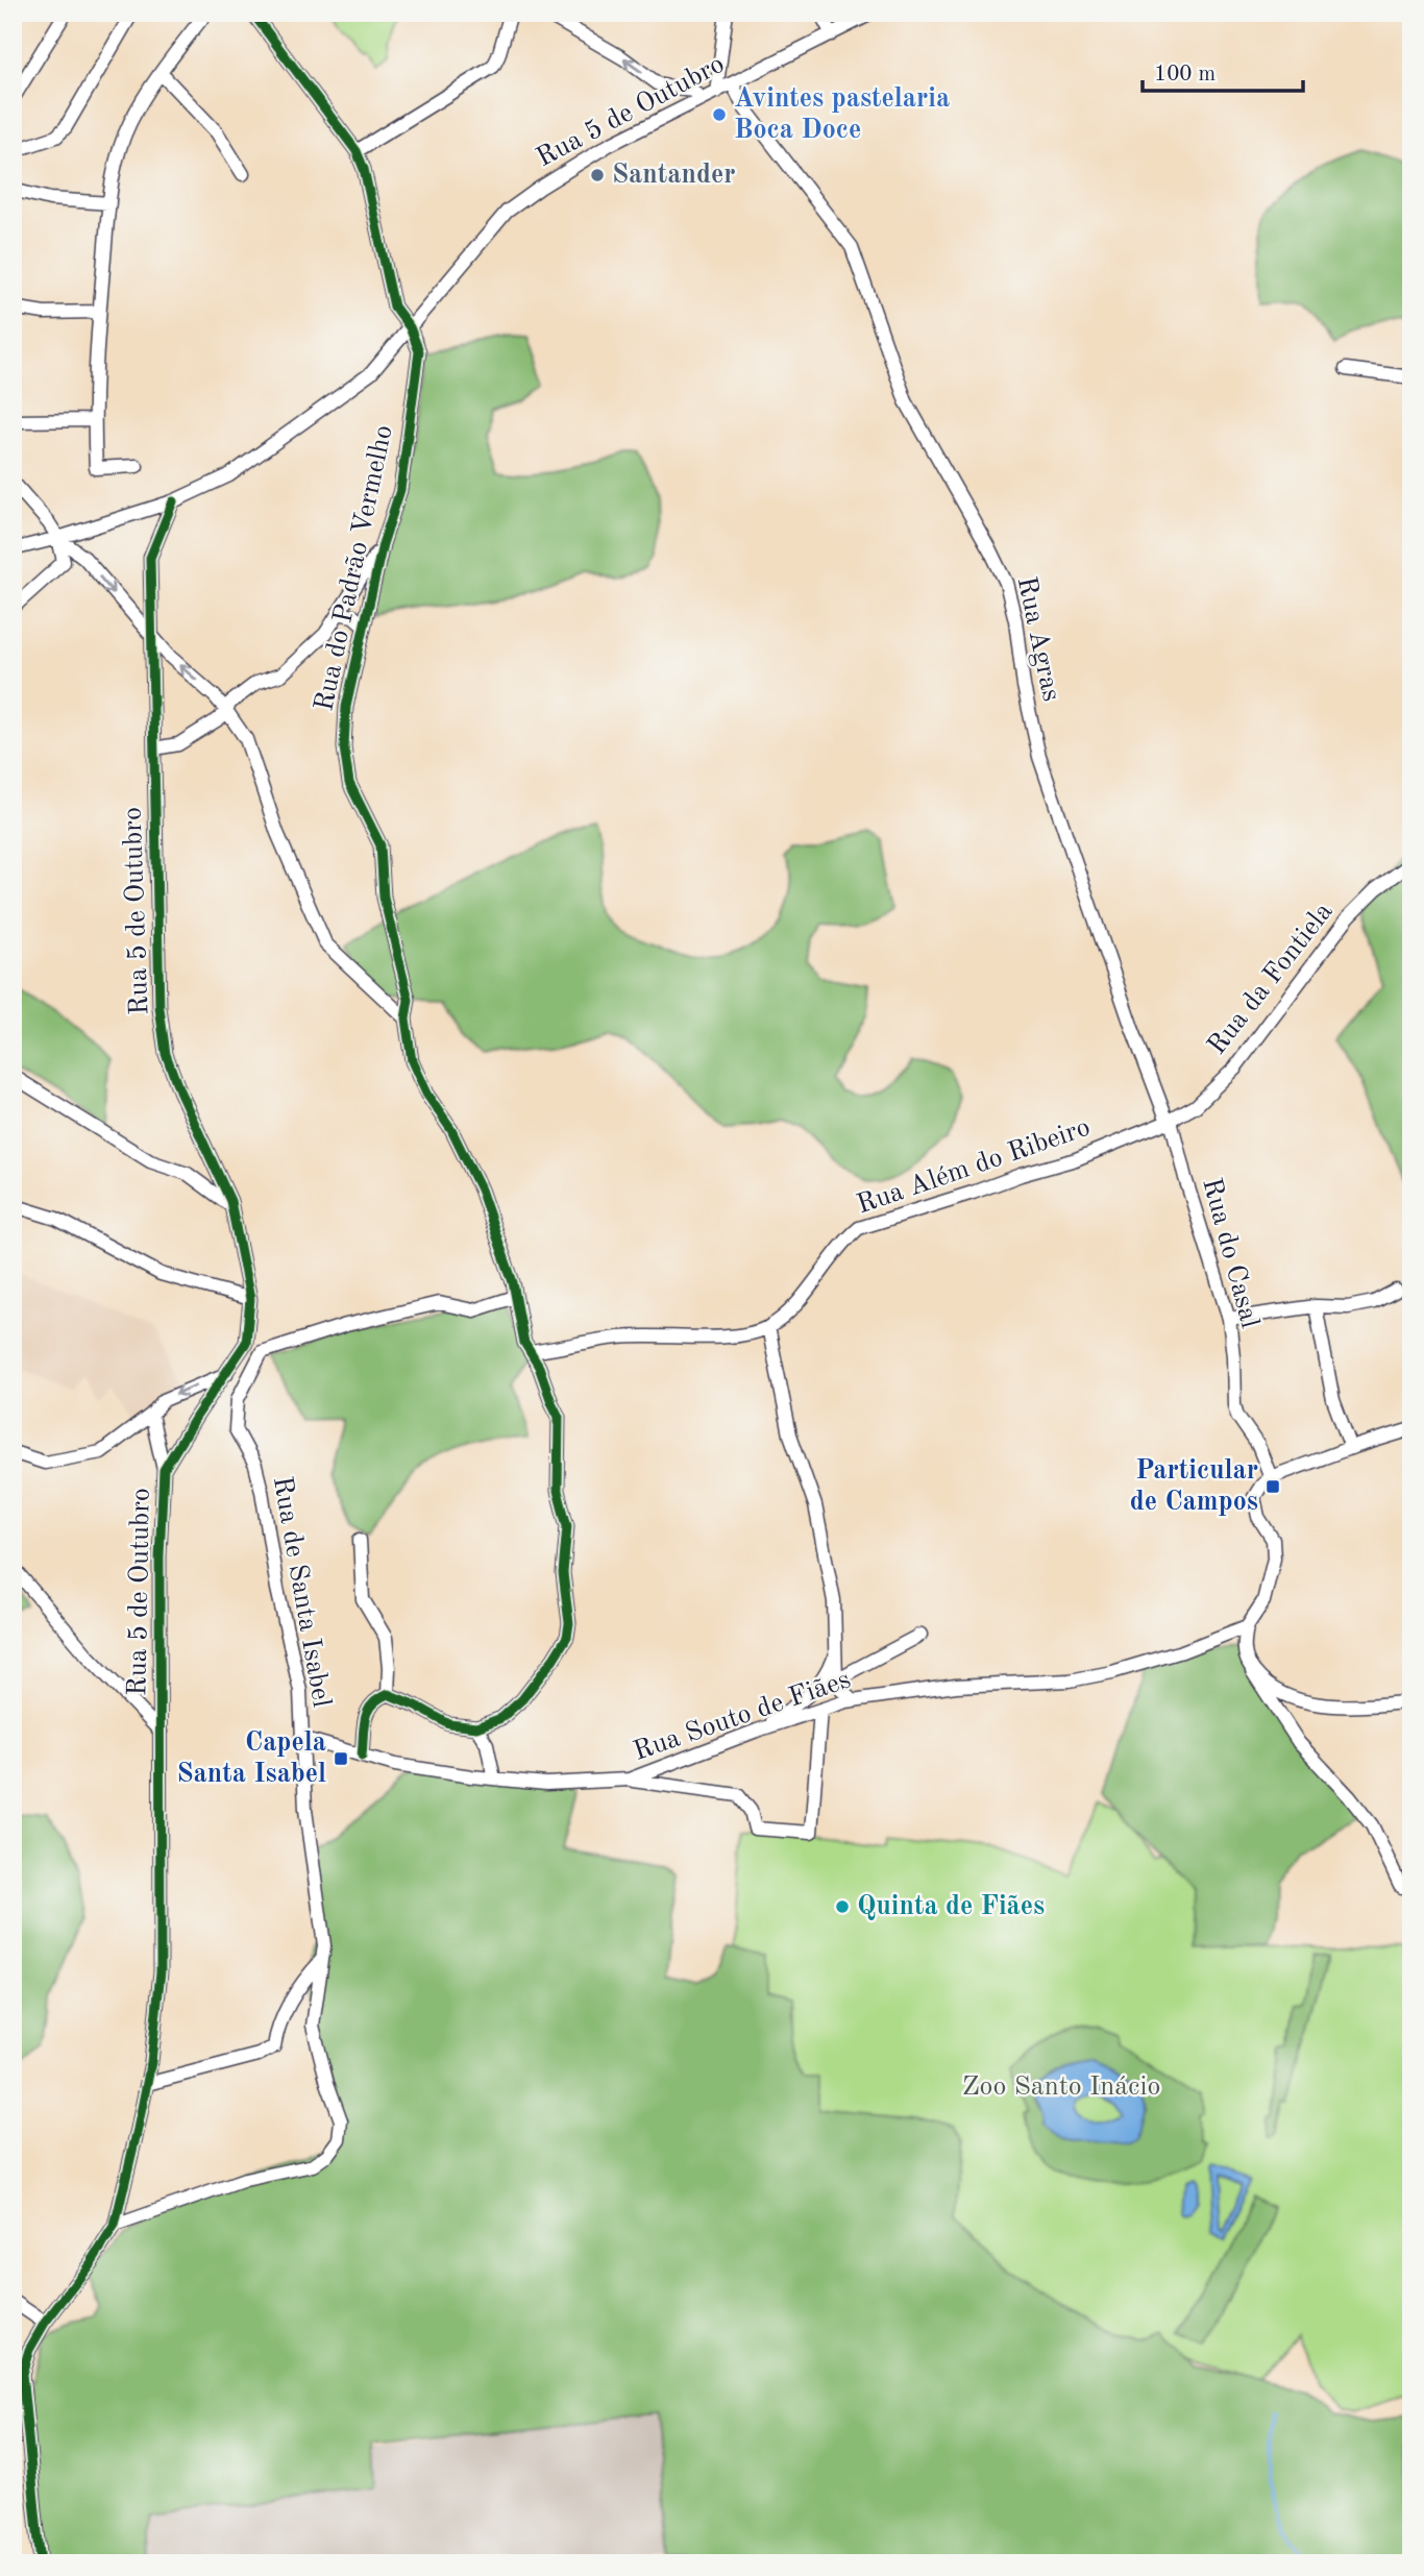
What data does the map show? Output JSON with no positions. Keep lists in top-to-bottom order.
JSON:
{
  "streets": {
    "street": [
      "Rua 5 de Outubro",
      "Rua do Padrão Vermelho",
      "Rua Agras",
      "Rua da Fontiela",
      "Rua Além do Ribeiro",
      "Rua do Casal",
      "Rua de Santa Isabel",
      "Rua Souto de Fiães"
    ]
  },
  "crossings": [
    ["Rua 5 de Outubro", "Rua do Padrão Vermelho"],
    ["Rua 5 de Outubro", "Rua Agras"],
    ["Rua 5 de Outubro", "Rua de Santa Isabel"],
    ["Rua do Padrão Vermelho", "Rua Além do Ribeiro"],
    ["Rua Agras", "Rua da Fontiela"],
    ["Rua Agras", "Rua Além do Ribeiro"],
    ["Rua Agras", "Rua do Casal"],
    ["Rua da Fontiela", "Rua Além do Ribeiro"],
    ["Rua da Fontiela", "Rua do Casal"],
    ["Rua Além do Ribeiro", "Rua do Casal"],
    ["Rua de Santa Isabel", "Rua Souto de Fiães"]
  ],
  "parks": ["Zoo Santo Inácio"],
  "places": {
    "other": ["Avintes pastelaria Boca Doce", "Santander", "Quinta de Fiães"],
    "transit": ["Particular de Campos", "Capela Santa Isabel"]
  },
  "scale_bar": "100 m"
}
